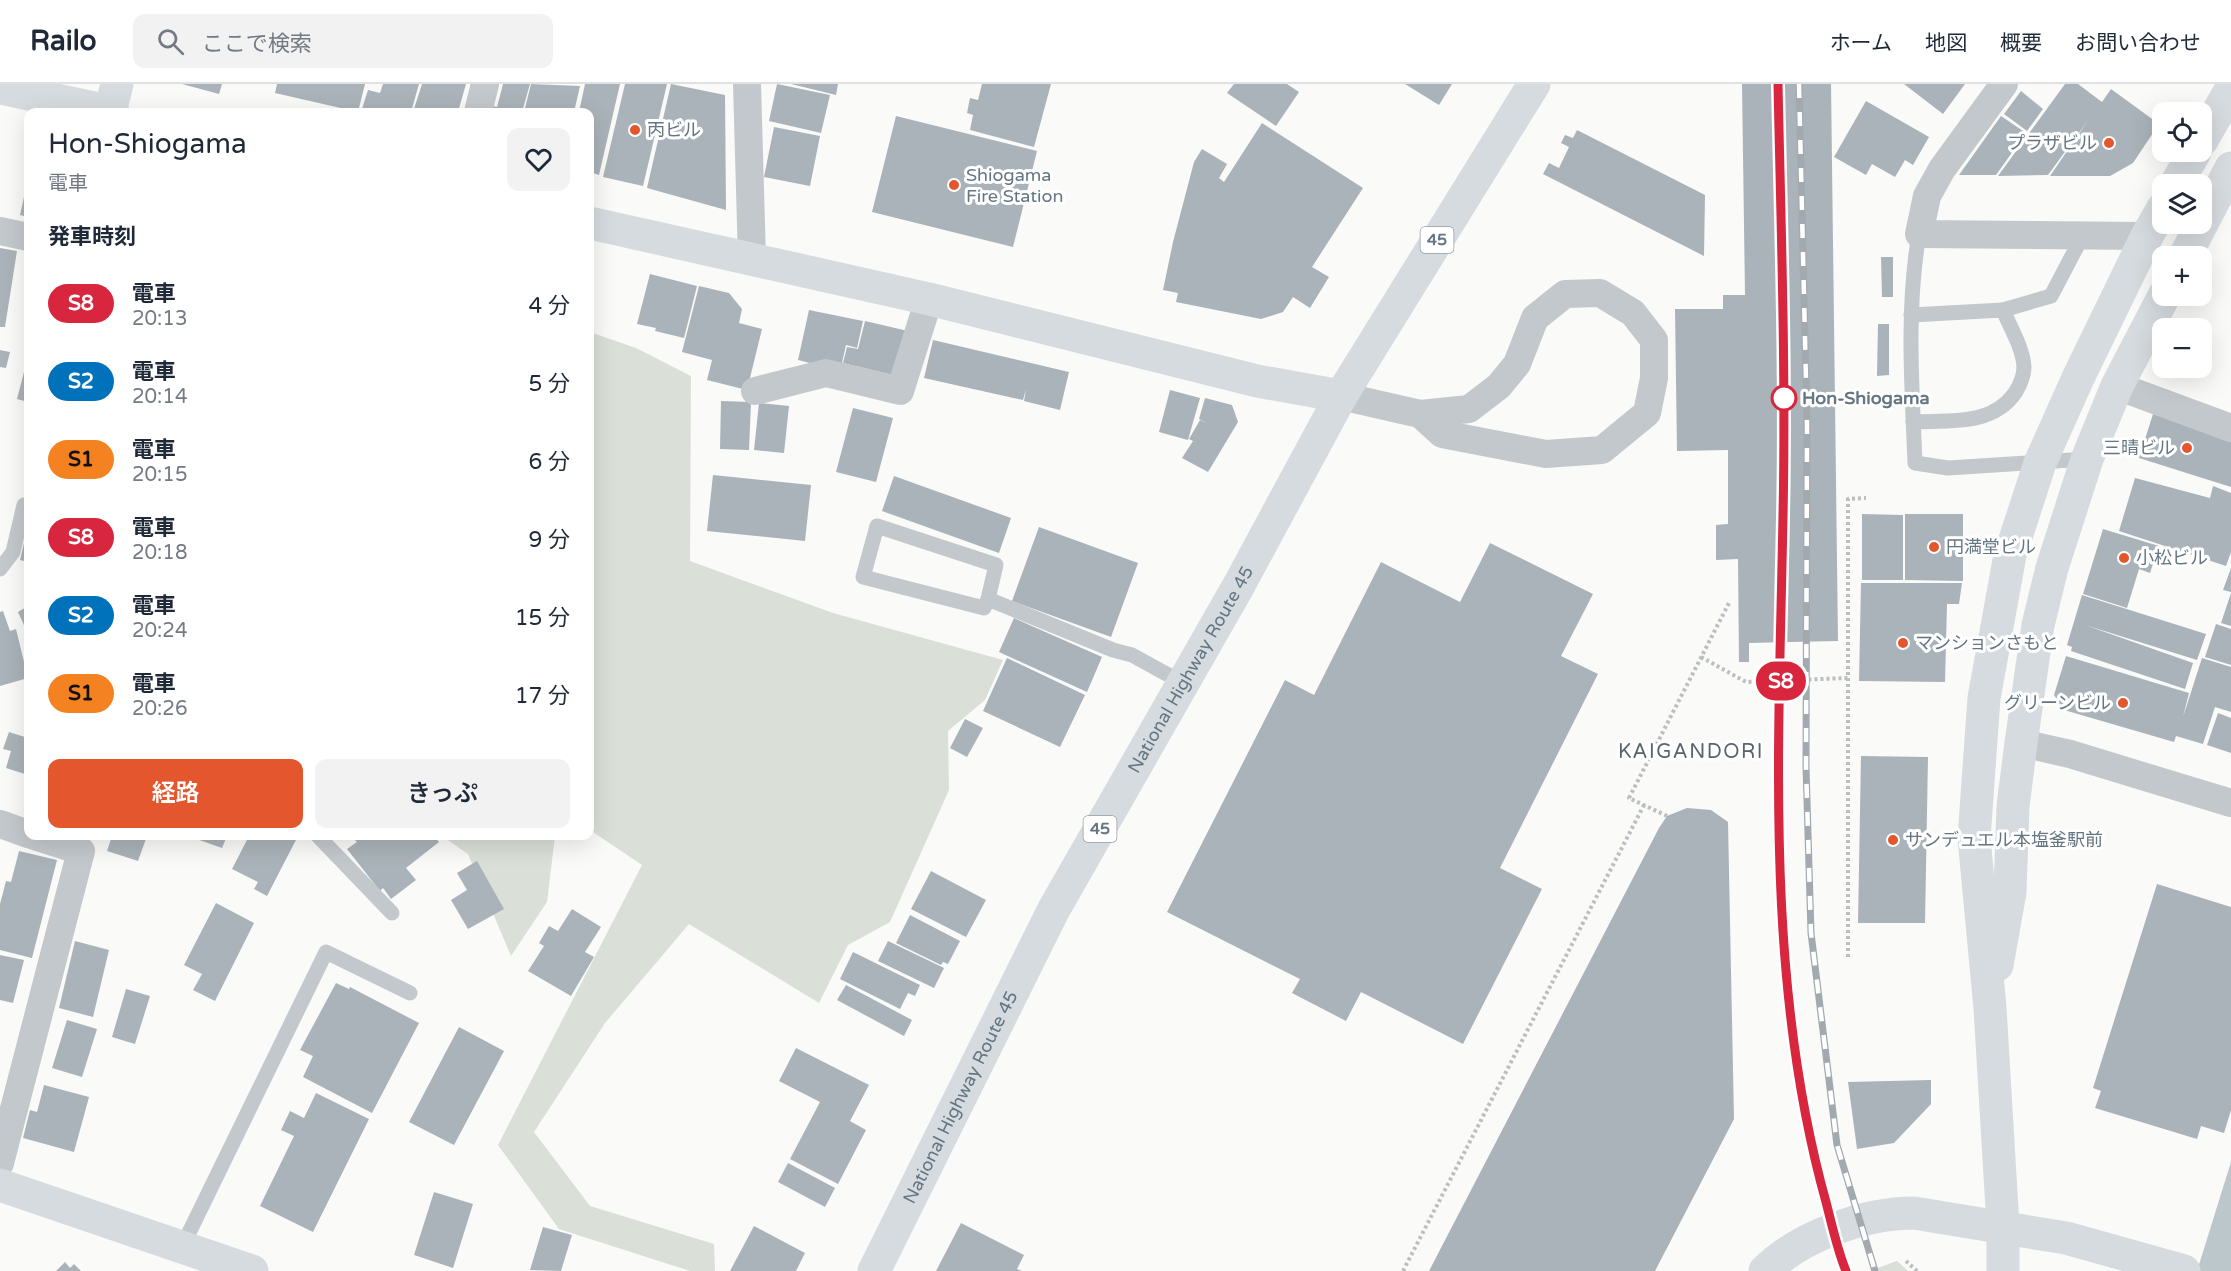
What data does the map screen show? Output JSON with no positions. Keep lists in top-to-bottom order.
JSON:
{
  "streets": {
    "main road": ["45", "National Highway Route 45"]
  },
  "districts": ["KAIGANDORI"],
  "places": [
    "丙ビル",
    "プラザビル",
    "Shiogama Fire Station",
    "Hon-Shiogama",
    "三晴ビル",
    "円満堂ビル",
    "小松ビル",
    "マンションさもと",
    "グリーンビル",
    "サンデュエル本塩釜駅前"
  ],
  "page": {
    "header": "Railo",
    "search": "ここで検索",
    "nav": [
      "ホーム",
      "地図",
      "概要",
      "お問い合わせ"
    ],
    "on_map": "S8",
    "map_buttons": ["+", "−"],
    "heading": [
      ["Hon-Shiogama", "電車"],
      "発車時刻"
    ],
    "list": [
      {
        "mark": "S8",
        "name": "電車",
        "note": "20:13",
        "value": "4 分"
      },
      {
        "mark": "S2",
        "name": "電車",
        "note": "20:14",
        "value": "5 分"
      },
      {
        "mark": "S1",
        "name": "電車",
        "note": "20:15",
        "value": "6 分"
      },
      {
        "mark": "S8",
        "name": "電車",
        "note": "20:18",
        "value": "9 分"
      },
      {
        "mark": "S2",
        "name": "電車",
        "note": "20:24",
        "value": "15 分"
      },
      {
        "mark": "S1",
        "name": "電車",
        "note": "20:26",
        "value": "17 分"
      }
    ],
    "buttons": ["経路", "きっぷ"]
  }
}
